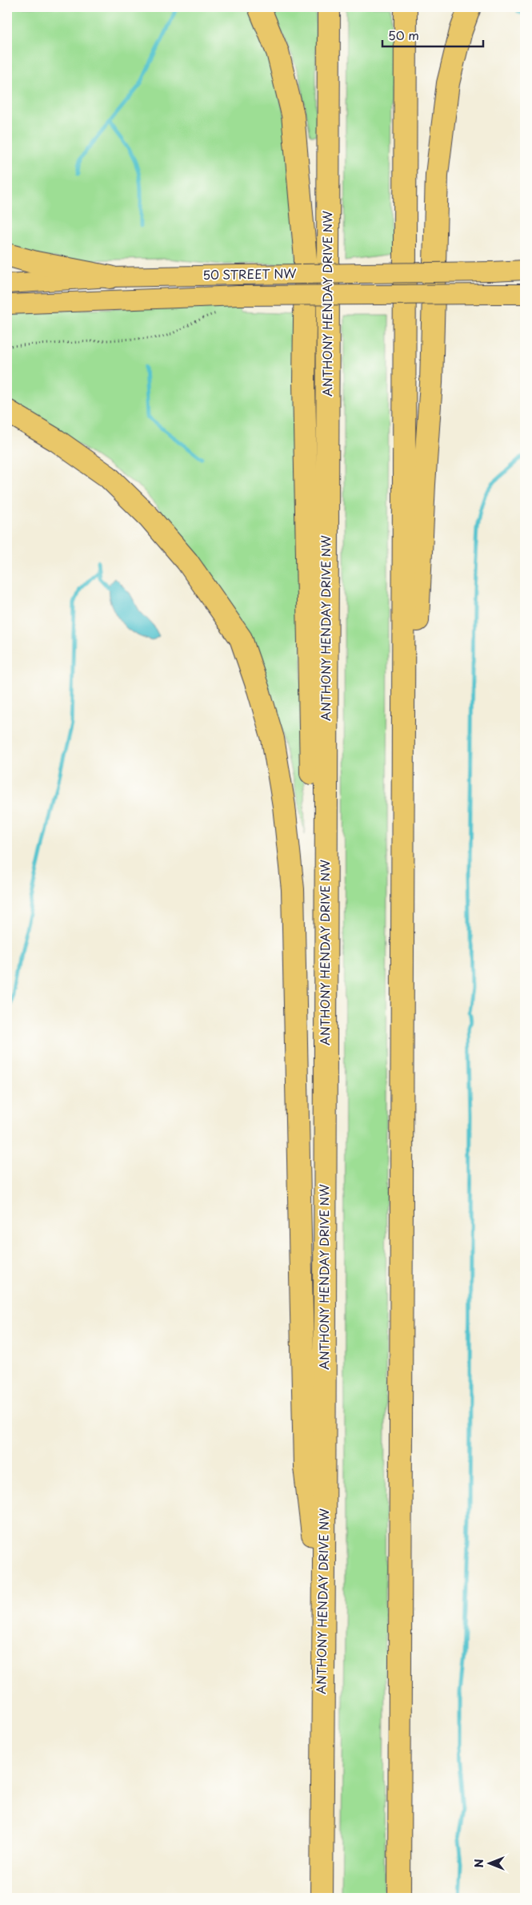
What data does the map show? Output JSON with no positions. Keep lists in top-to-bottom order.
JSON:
{
  "streets": {
    "highway": ["ANTHONY HENDAY DRIVE NW"],
    "main road": ["50 STREET NW"]
  },
  "scale_bar": "50 m",
  "north": "left"
}
